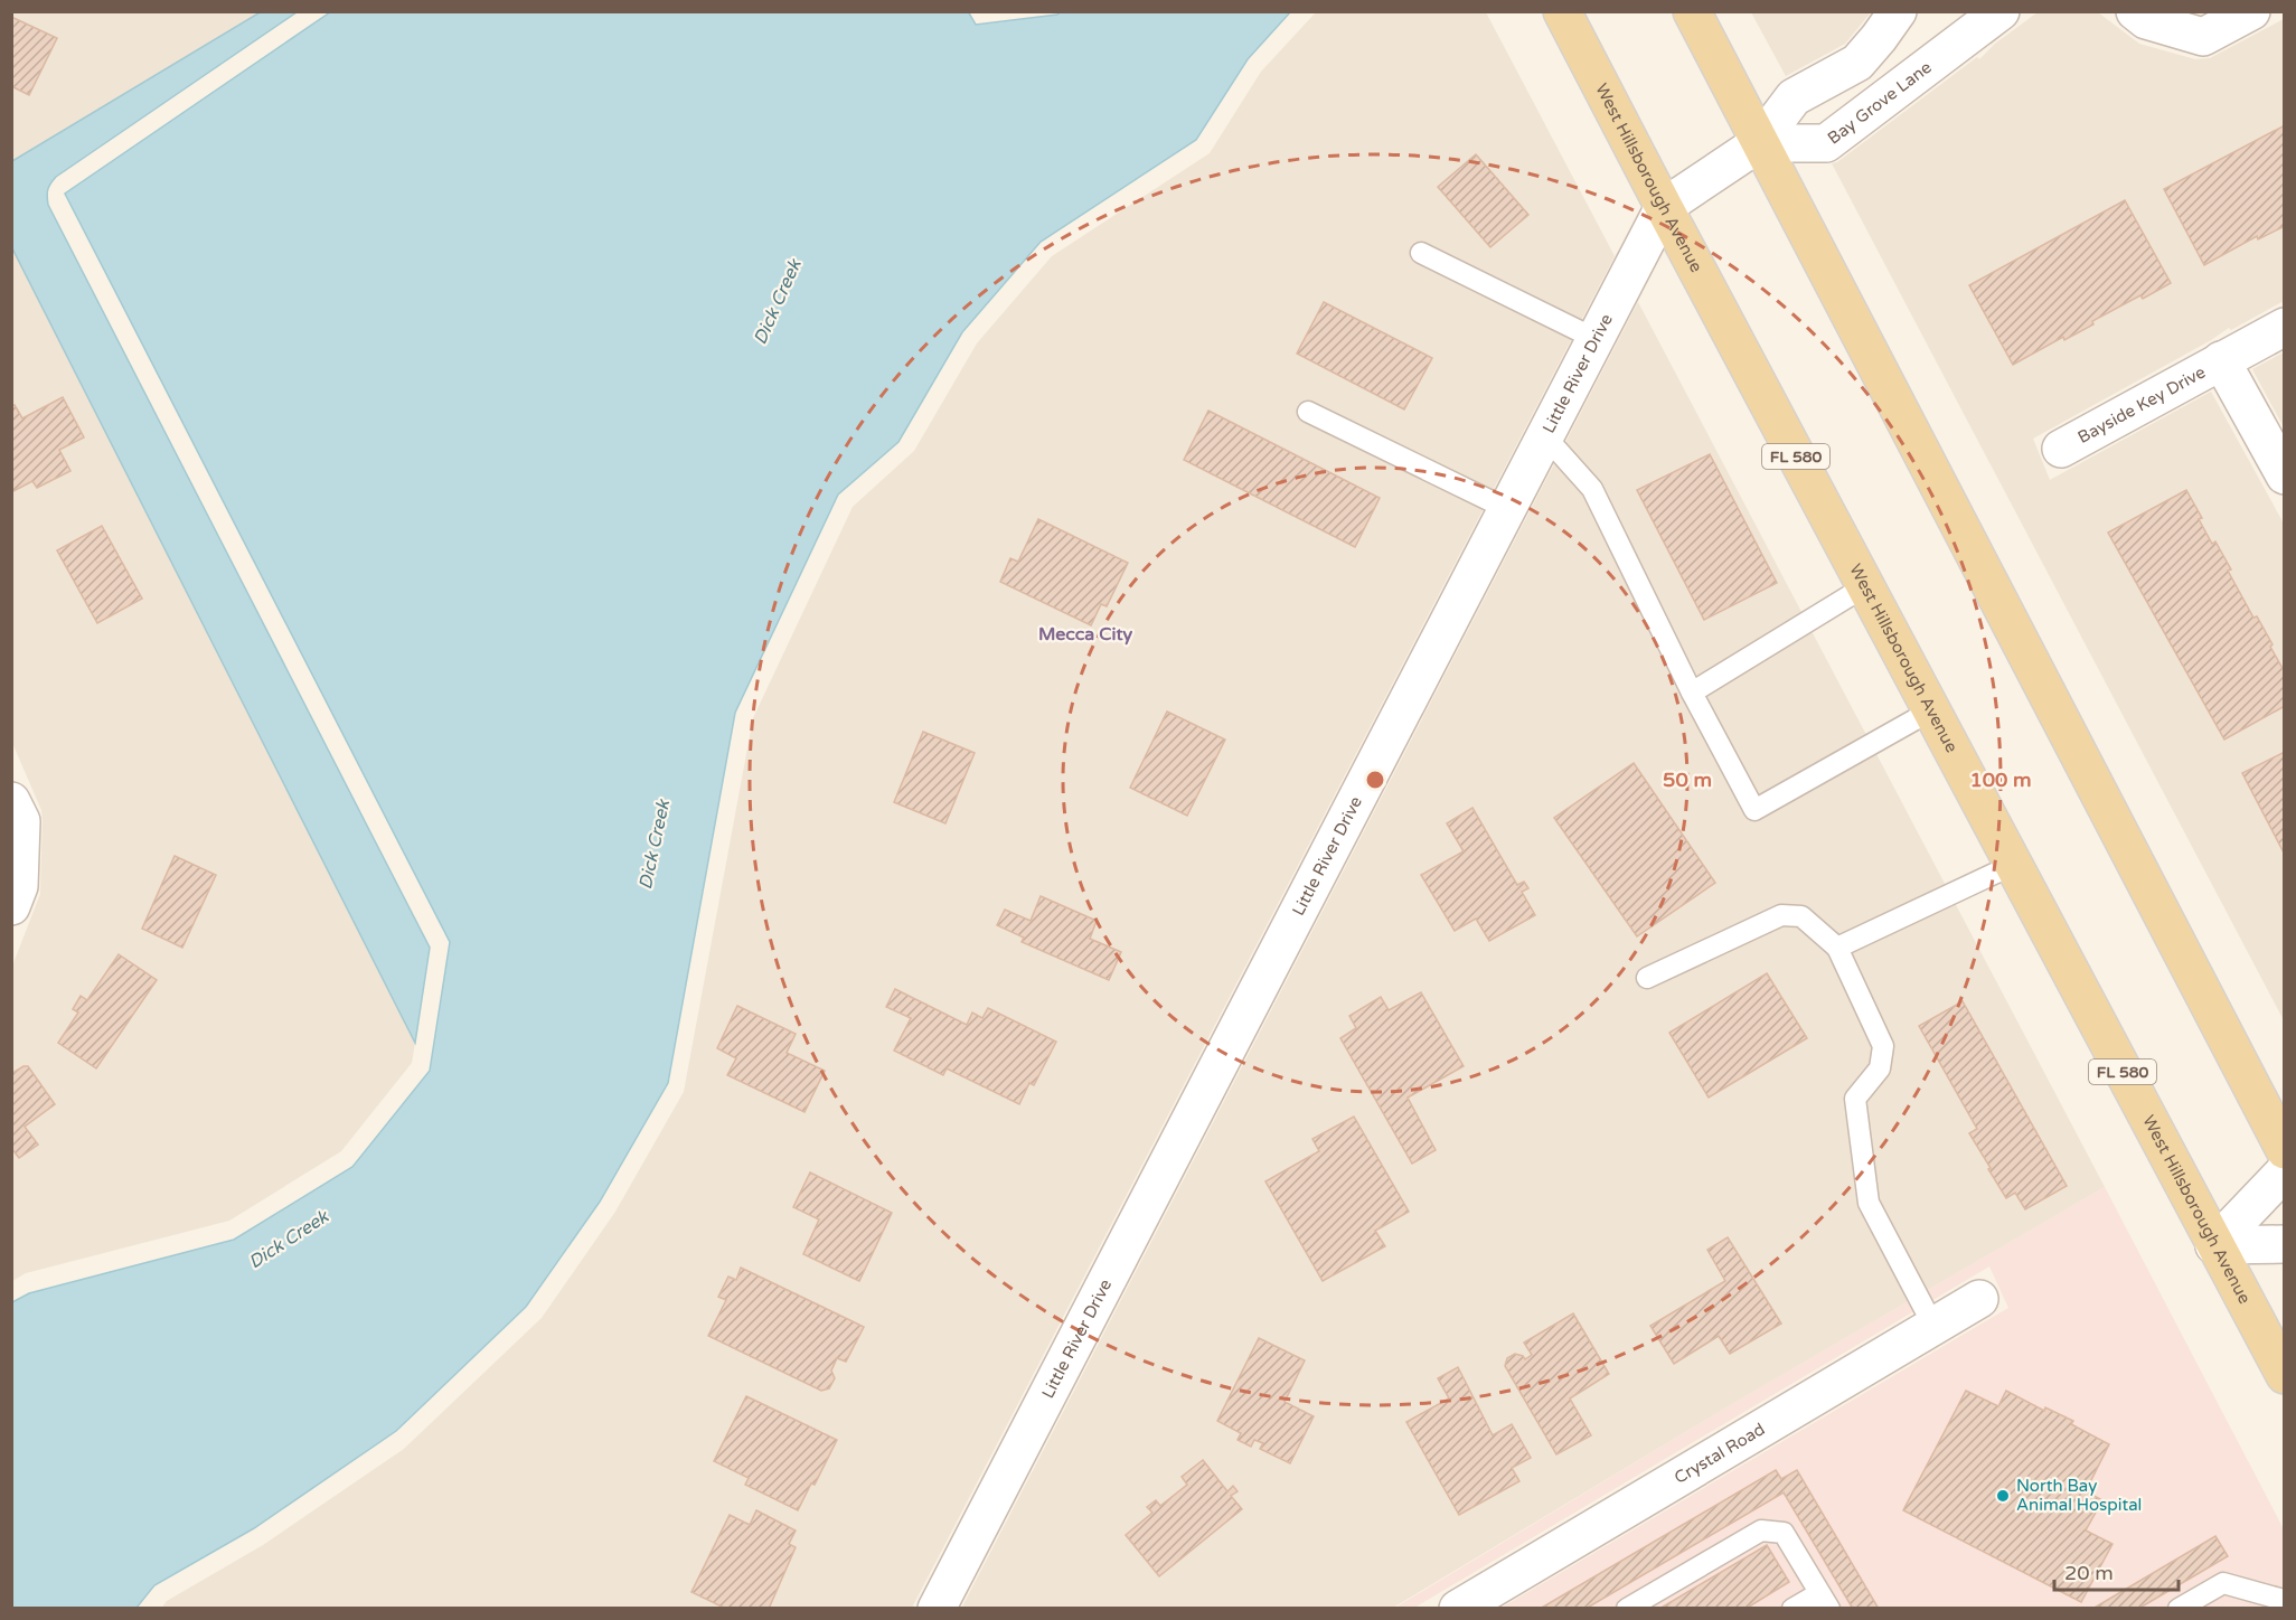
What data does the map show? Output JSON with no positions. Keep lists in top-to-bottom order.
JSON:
{
  "streets": {
    "main road": ["West Hillsborough Avenue", "FL 580"],
    "street": [
      "Bay Grove Lane",
      "Little River Drive",
      "Bayside Key Drive",
      "Crystal Road"
    ]
  },
  "crossings": [
    ["Bay Grove Lane", "Little River Drive"],
    ["West Hillsborough Avenue", "Little River Drive"]
  ],
  "districts": ["Mecca City"],
  "water": ["Dick Creek"],
  "places": ["North Bay Animal Hospital"],
  "scale_bar": "20 m",
  "rings": ["50 m", "100 m"]
}
